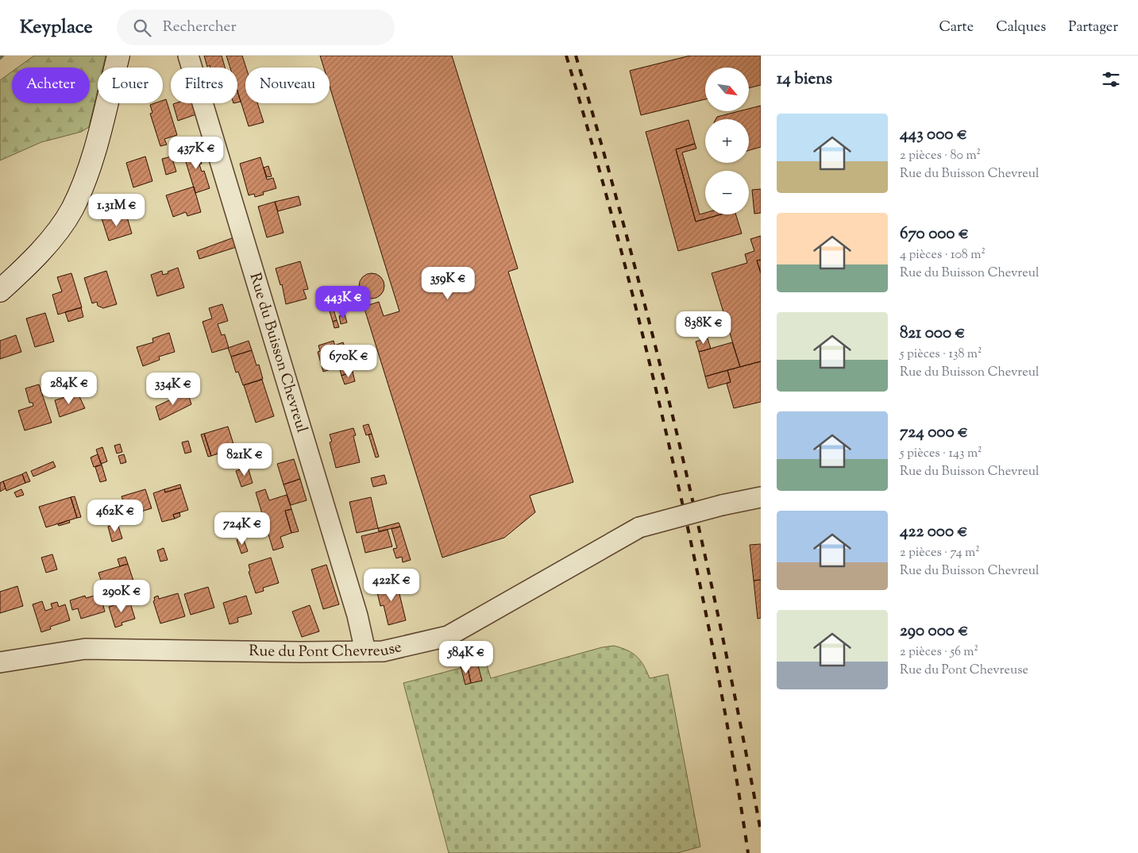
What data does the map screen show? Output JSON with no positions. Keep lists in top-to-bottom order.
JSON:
{
  "streets": {
    "street": ["Rue du Buisson Chevreul", "Rue du Pont Chevreuse"]
  },
  "crossings": [
    ["Rue du Buisson Chevreul", "Rue du Pont Chevreuse"]
  ],
  "north": "bottom right",
  "page": {
    "header": "Keyplace",
    "search": "Rechercher",
    "nav": ["Carte", "Calques", "Partager"],
    "heading": "14 biens",
    "map_buttons": ["+", "−"],
    "chip": [
      "Acheter",
      "Louer",
      "Filtres",
      "Nouveau"
    ],
    "list": [
      {
        "name": "443 000 €",
        "note": "2 pièces · 80 m² · Rue du Buisson Chevreul"
      },
      {
        "name": "670 000 €",
        "note": "4 pièces · 108 m² · Rue du Buisson Chevreul"
      },
      {
        "name": "821 000 €",
        "note": "5 pièces · 138 m² · Rue du Buisson Chevreul"
      },
      {
        "name": "724 000 €",
        "note": "5 pièces · 143 m² · Rue du Buisson Chevreul"
      },
      {
        "name": "422 000 €",
        "note": "2 pièces · 74 m² · Rue du Buisson Chevreul"
      },
      {
        "name": "290 000 €",
        "note": "2 pièces · 56 m² · Rue du Pont Chevreuse"
      }
    ],
    "price": [
      "437K €",
      "1.31M €",
      "359K €",
      "443K €",
      "838K €",
      "670K €",
      "284K €",
      "334K €",
      "821K €",
      "462K €",
      "724K €",
      "422K €",
      "290K €",
      "584K €"
    ]
  }
}
